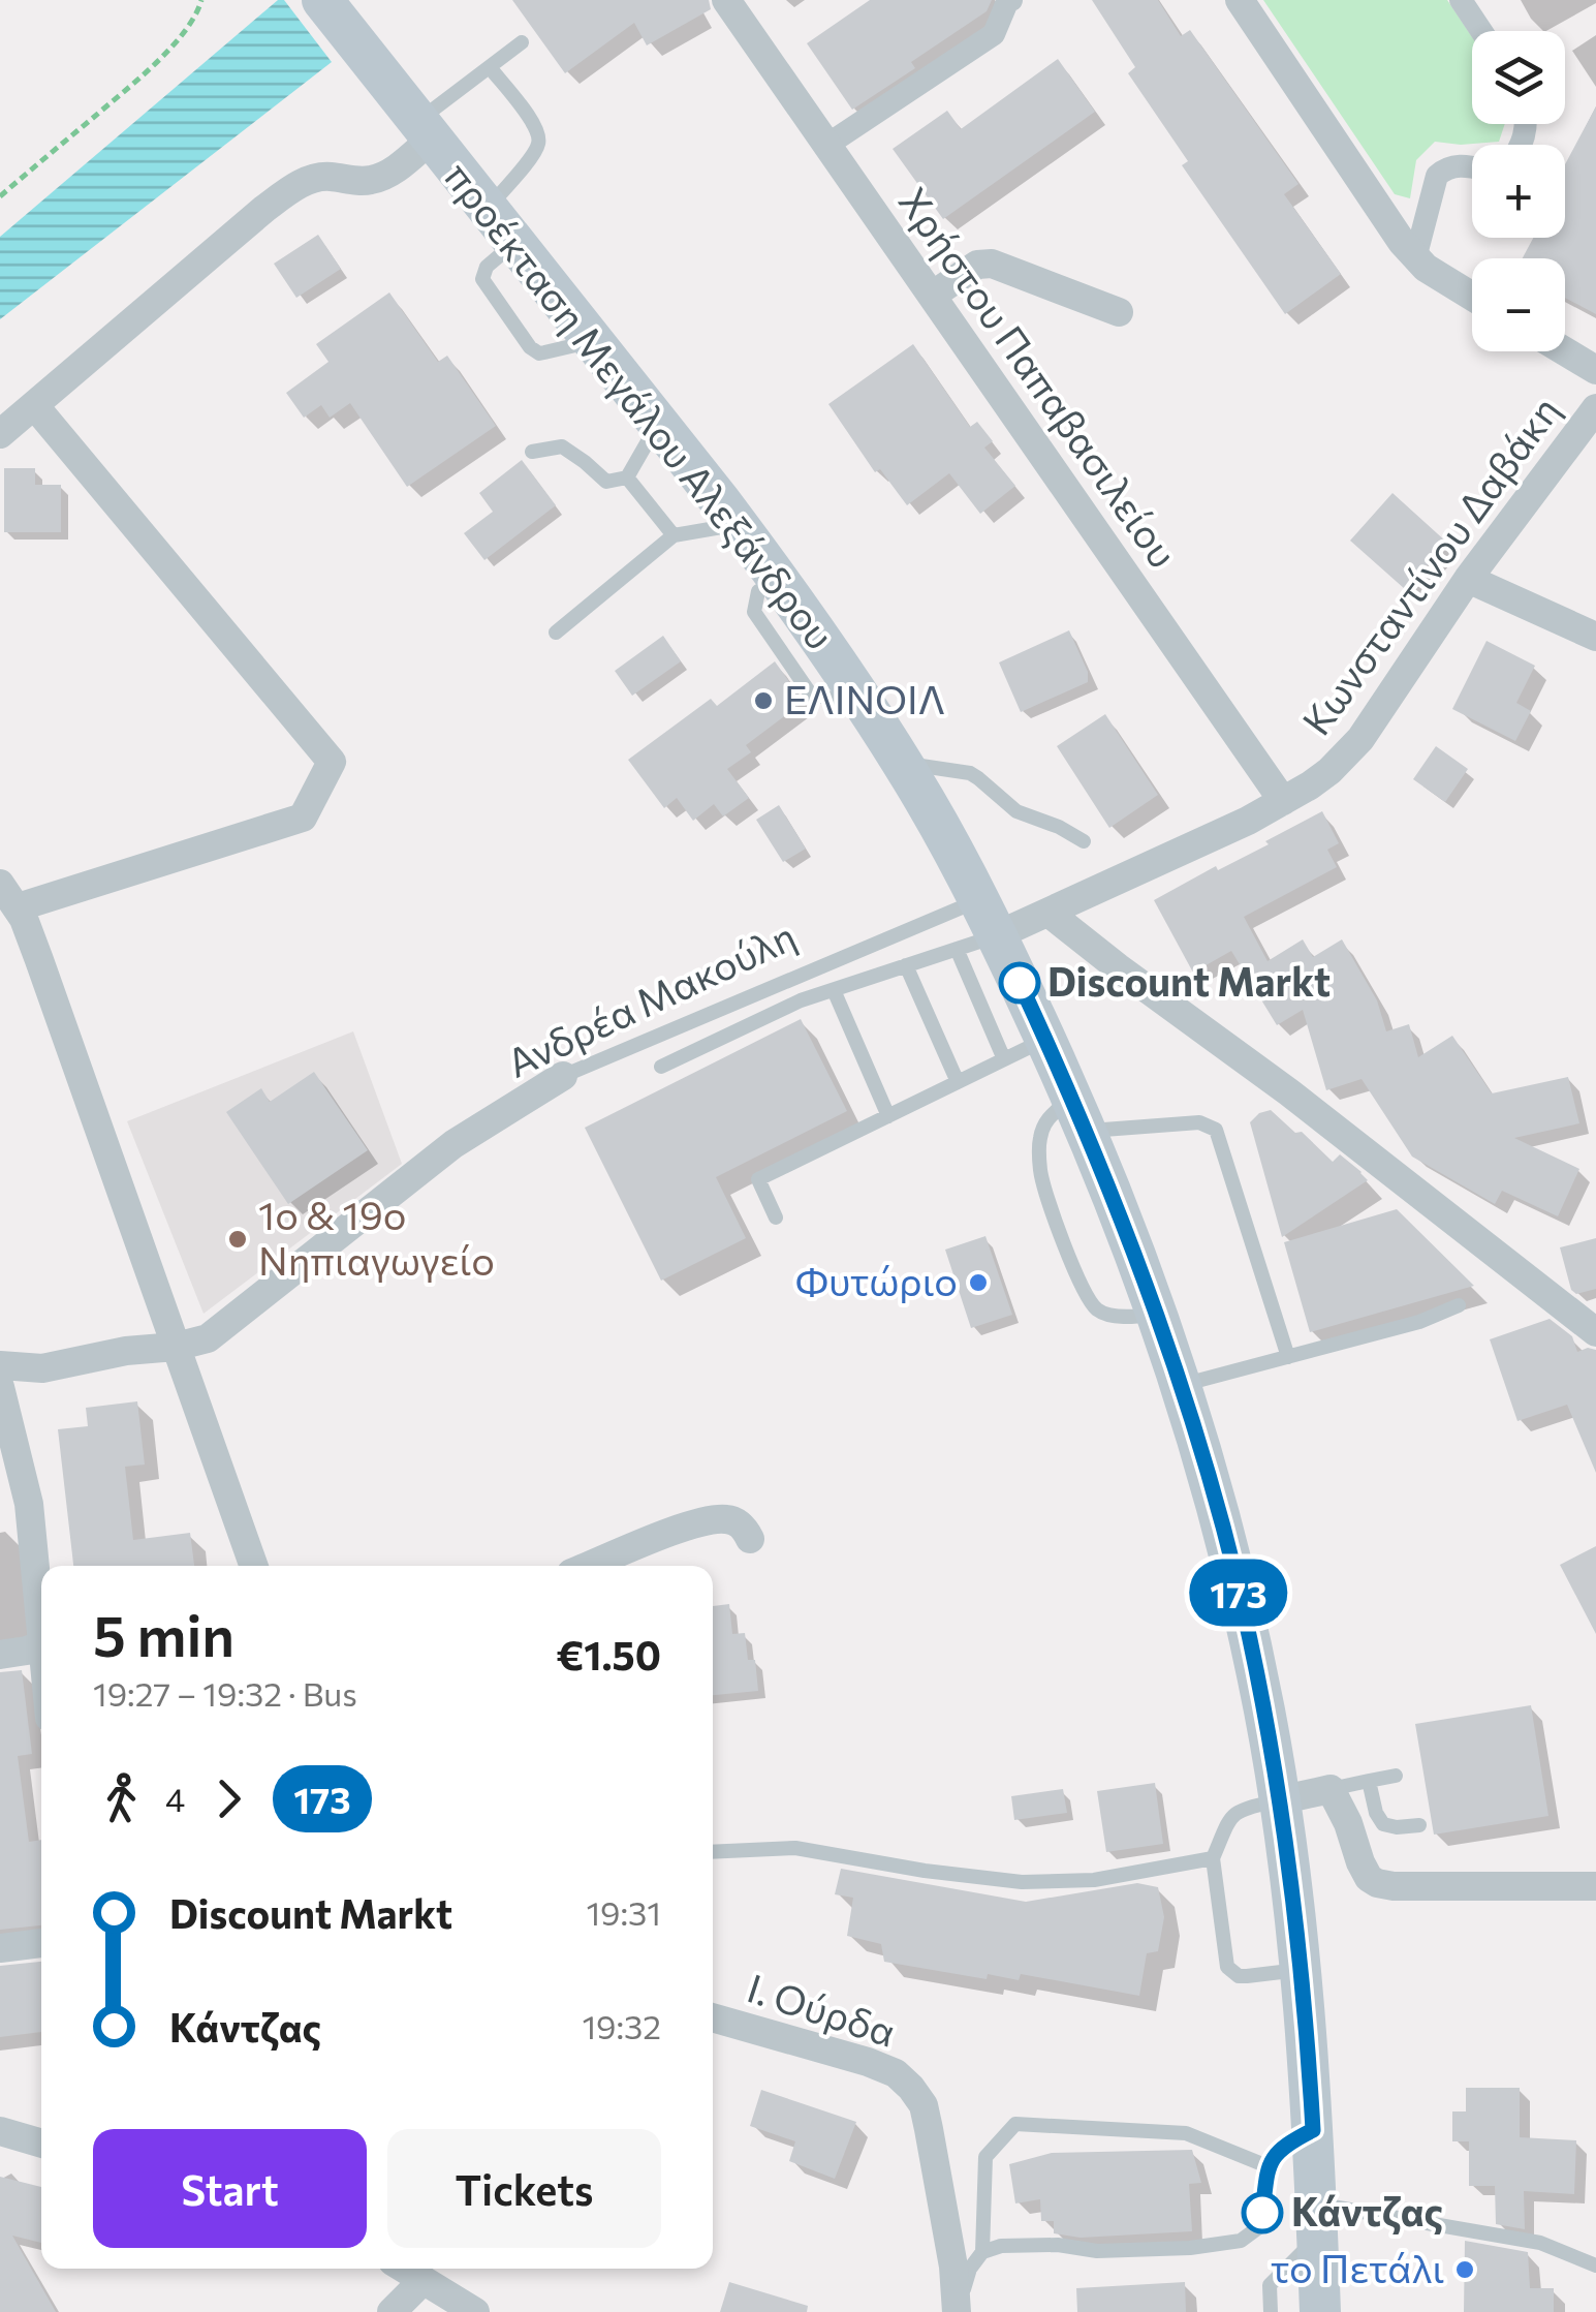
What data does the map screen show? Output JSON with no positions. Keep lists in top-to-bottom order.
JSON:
{
  "streets": {
    "main road": ["προέκταση Μεγάλου Αλεξάνδρου"],
    "street": [
      "Χρήστου Παπαβασιλείου",
      "Κωνσταντίνου Δαβάκη",
      "Ανδρέα Μακούλη",
      "Ι. Ούρδα"
    ]
  },
  "crossings": [
    ["Χρήστου Παπαβασιλείου", "Κωνσταντίνου Δαβάκη"],
    ["προέκταση Μεγάλου Αλεξάνδρου", "Κωνσταντίνου Δαβάκη"],
    ["προέκταση Μεγάλου Αλεξάνδρου", "Ανδρέα Μακούλη"],
    ["Κωνσταντίνου Δαβάκη", "Ανδρέα Μακούλη"]
  ],
  "places": [
    "ΕΛΙΝΟΙΛ",
    "Discount Markt",
    "1ο & 19ο Νηπιαγωγείο",
    "Φυτώριο",
    "Κάντζας",
    "το Πετάλι"
  ],
  "lines": ["bus line 173"],
  "page": {
    "on_map": "173",
    "map_buttons": ["+", "−"],
    "heading": ["5 min", "19:27 – 19:32 · Bus", "€1.50"],
    "legs": ["4", "173"],
    "list": [
      {
        "name": "Discount Markt",
        "value": "19:31"
      },
      {
        "name": "Κάντζας",
        "value": "19:32"
      }
    ],
    "buttons": ["Start", "Tickets"]
  }
}
